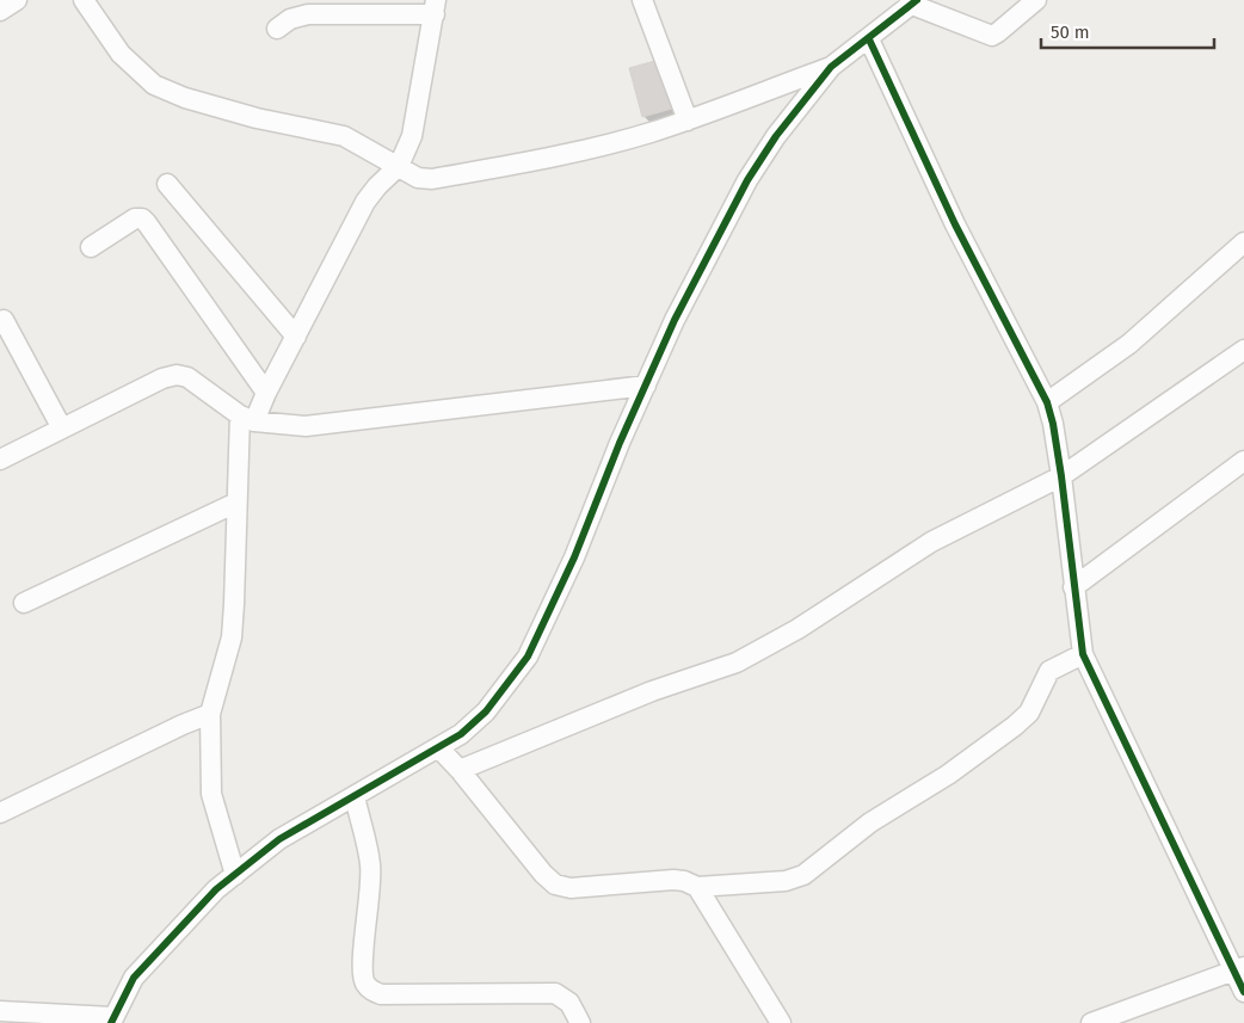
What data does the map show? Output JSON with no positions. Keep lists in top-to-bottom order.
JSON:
{
  "scale_bar": "50 m"
}
